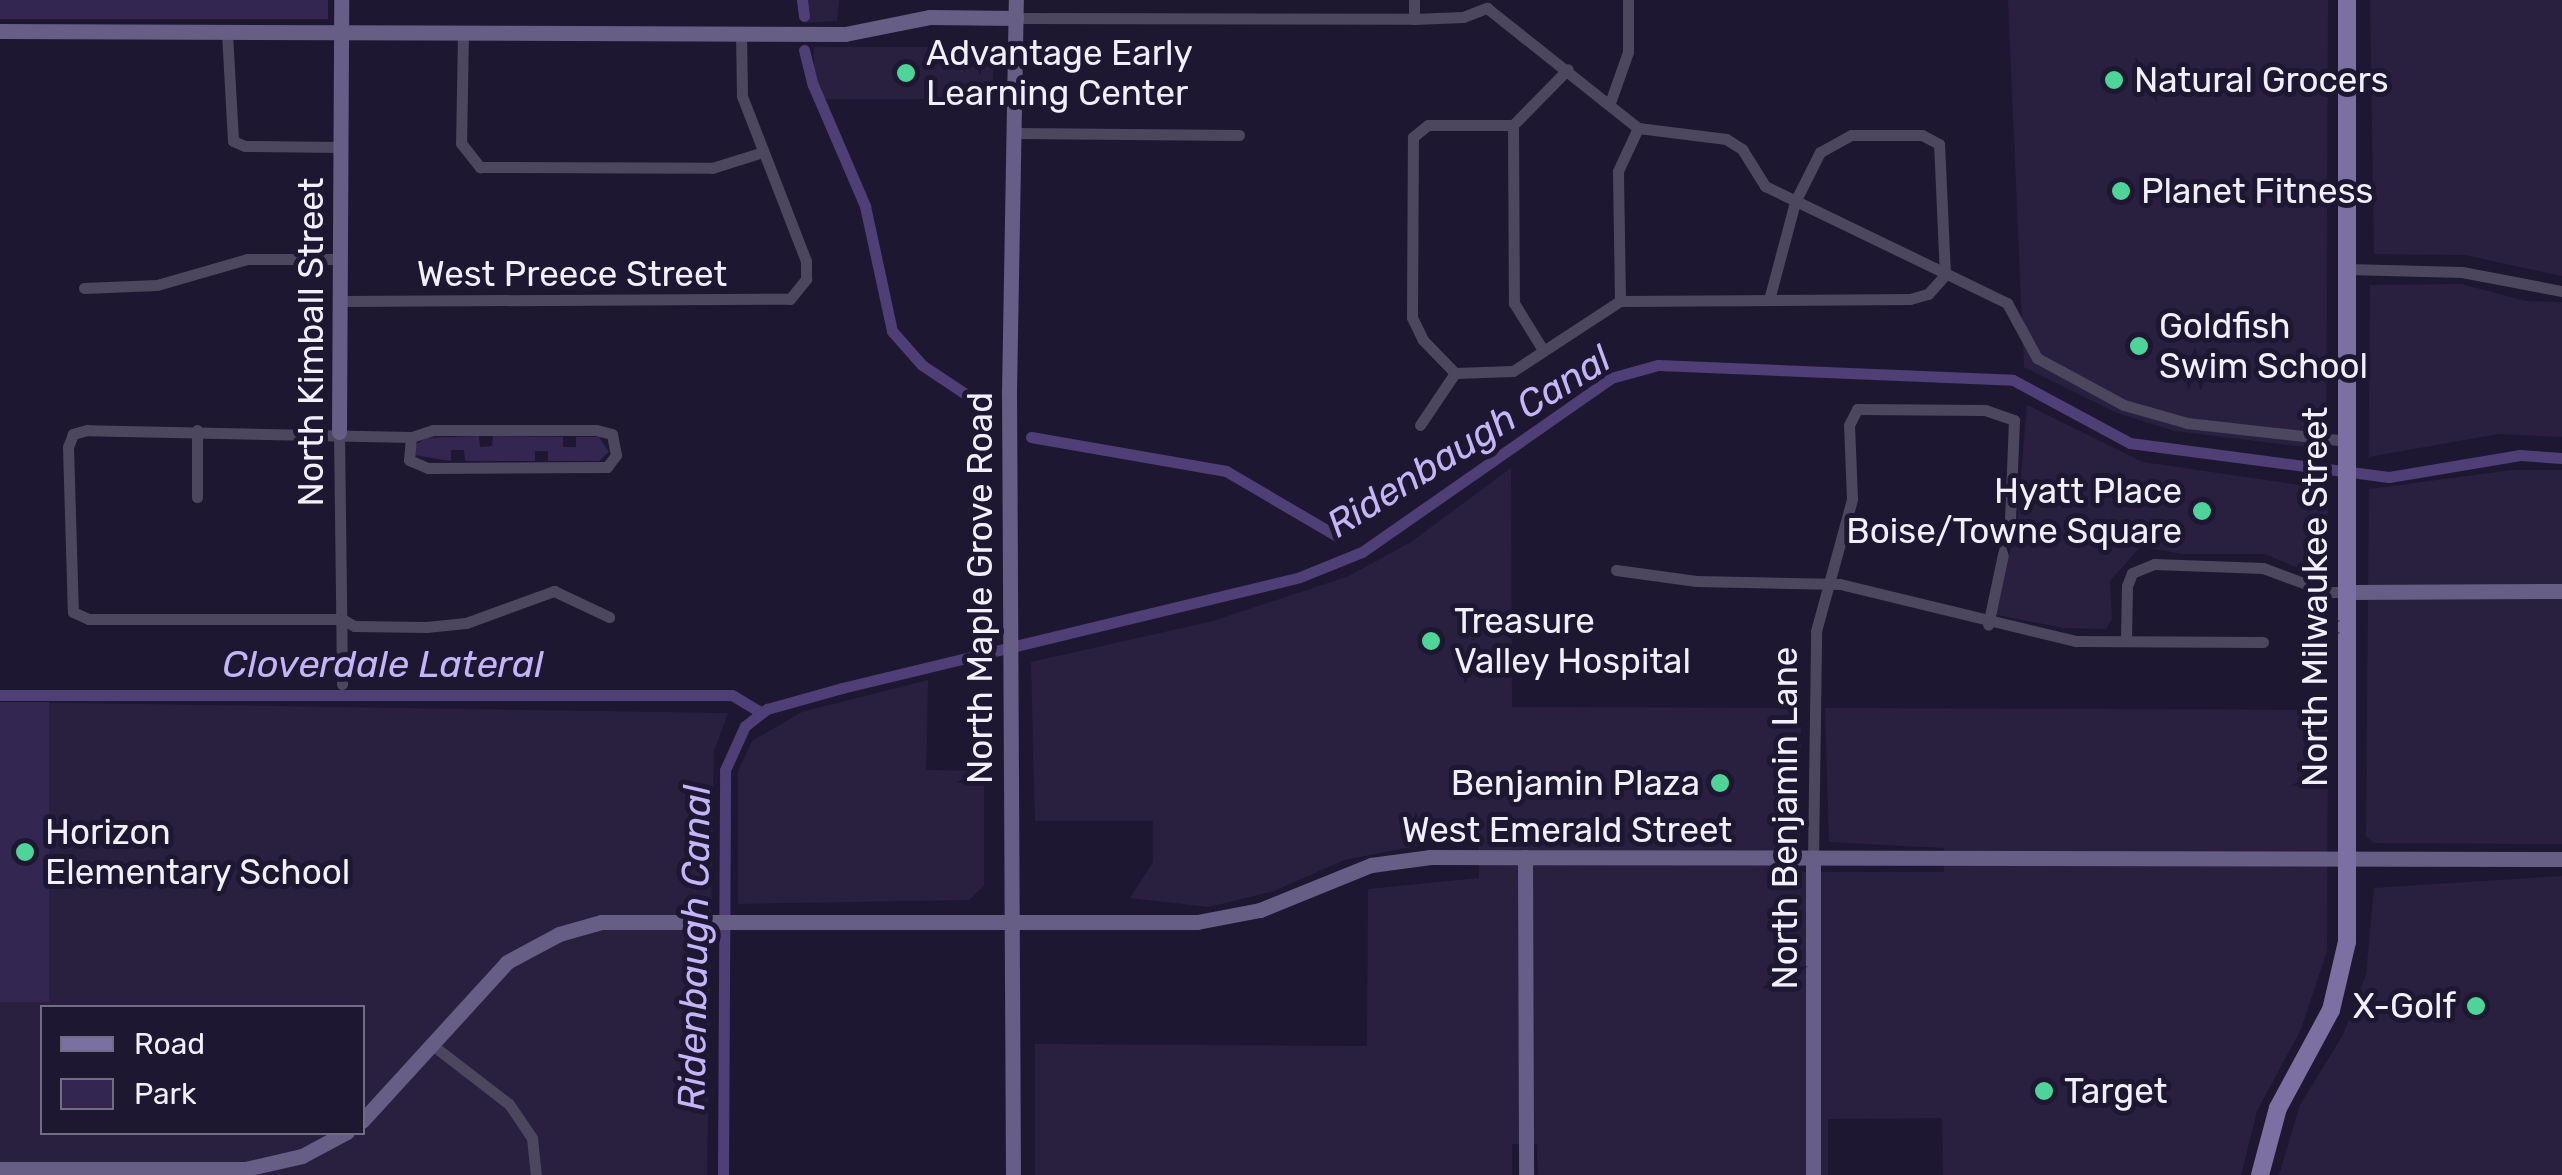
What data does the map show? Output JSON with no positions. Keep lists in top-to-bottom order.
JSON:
{
  "streets": {
    "main road": [
      "North Kimball Street",
      "North Maple Grove Road",
      "North Milwaukee Street",
      "North Benjamin Lane",
      "West Emerald Street"
    ],
    "street": ["West Preece Street"]
  },
  "crossings": [
    ["West Preece Street", "North Kimball Street"],
    ["North Maple Grove Road", "West Emerald Street"],
    ["North Milwaukee Street", "West Emerald Street"],
    ["North Benjamin Lane", "West Emerald Street"]
  ],
  "water": ["Ridenbaugh Canal", "Cloverdale Lateral"],
  "places": [
    "Advantage Early Learning Center",
    "Natural Grocers",
    "Planet Fitness",
    "Goldfish Swim School",
    "Hyatt Place Boise/Towne Square",
    "Treasure Valley Hospital",
    "Benjamin Plaza",
    "Horizon Elementary School",
    "X-Golf",
    "Target"
  ],
  "legend": ["Road", "Park"]
}
